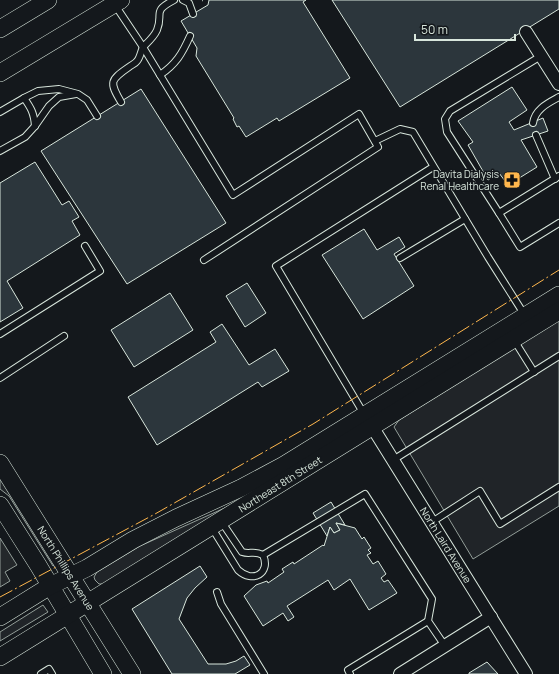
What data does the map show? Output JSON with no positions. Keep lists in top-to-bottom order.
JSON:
{
  "streets": {
    "main road": ["Northeast 8th Street", "North Phillips Avenue"],
    "street": ["North Laird Avenue"]
  },
  "crossings": [
    ["Northeast 8th Street", "North Laird Avenue"],
    ["Northeast 8th Street", "North Phillips Avenue"]
  ],
  "places": {
    "pharmacy": ["Davita Dialysis Renal Healthcare"]
  },
  "scale_bar": "50 m"
}
